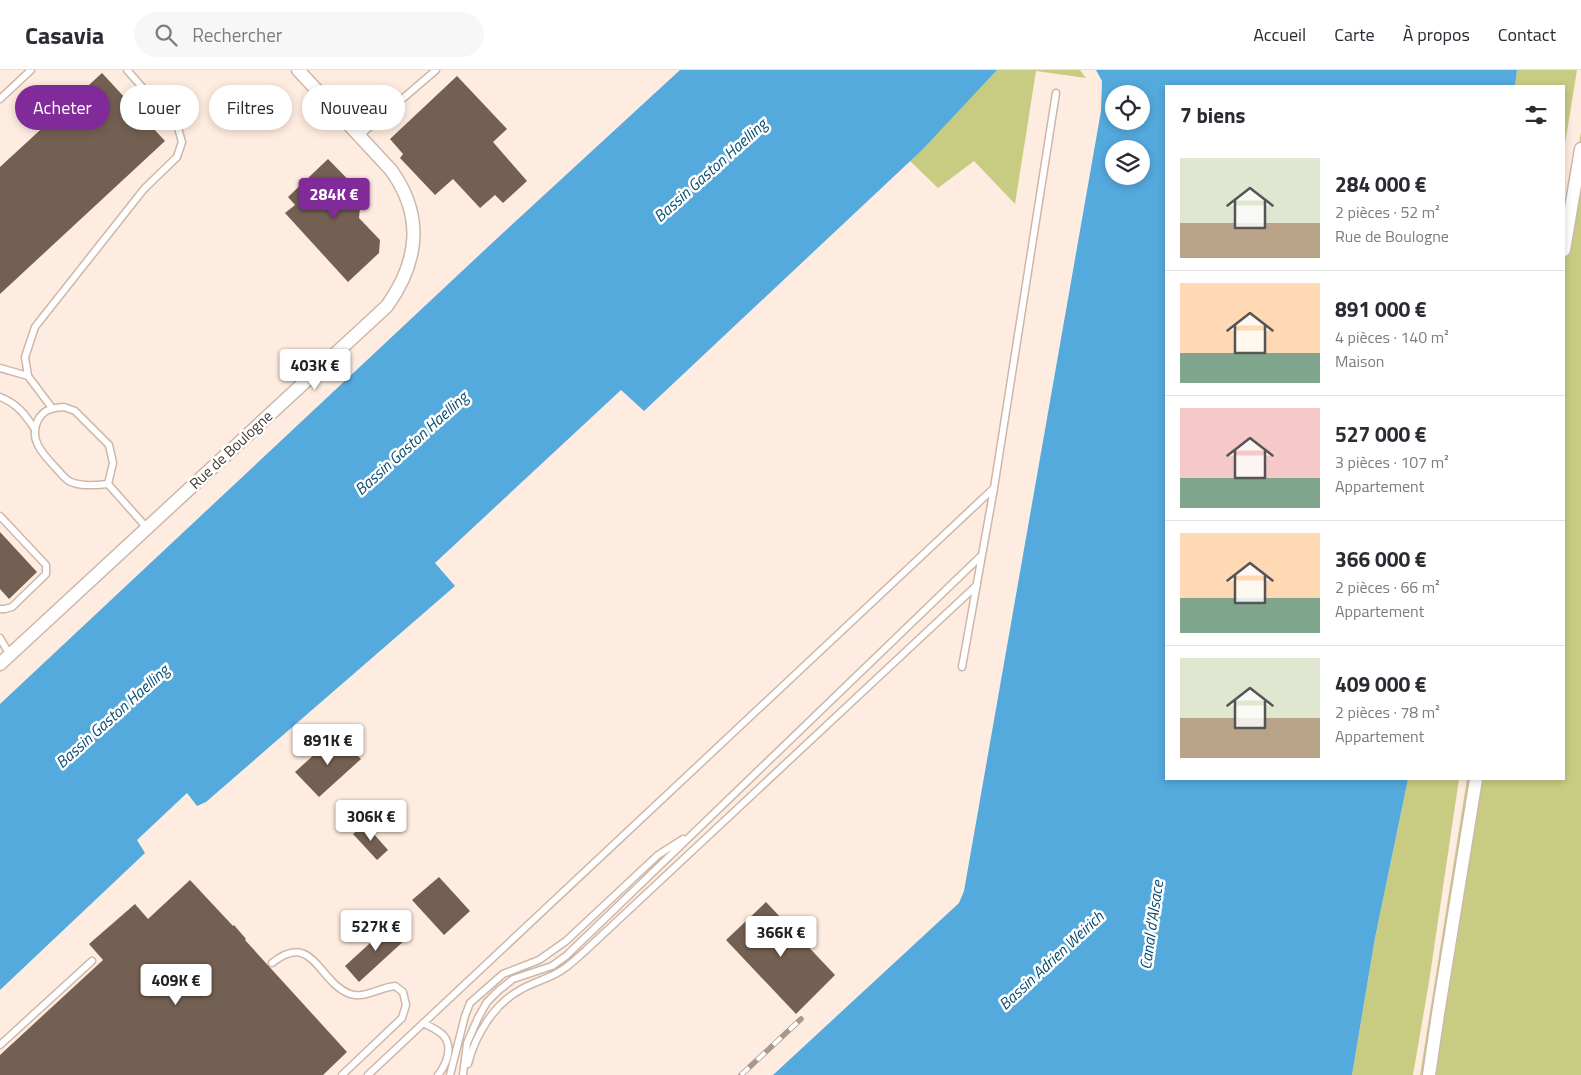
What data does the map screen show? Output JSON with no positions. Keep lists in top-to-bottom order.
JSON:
{
  "streets": {
    "street": ["Rue de Boulogne"]
  },
  "water": ["Bassin Gaston Haelling", "Canal d'Alsace", "Bassin Adrien Weirich"],
  "page": {
    "header": "Casavia",
    "search": "Rechercher",
    "nav": [
      "Accueil",
      "Carte",
      "À propos",
      "Contact"
    ],
    "chip": [
      "Acheter",
      "Louer",
      "Filtres",
      "Nouveau"
    ],
    "heading": "7 biens",
    "list": [
      {
        "name": "284 000 €",
        "note": "2 pièces · 52 m² · Rue de Boulogne"
      },
      {
        "name": "891 000 €",
        "note": "4 pièces · 140 m² · Maison"
      },
      {
        "name": "527 000 €",
        "note": "3 pièces · 107 m² · Appartement"
      },
      {
        "name": "366 000 €",
        "note": "2 pièces · 66 m² · Appartement"
      },
      {
        "name": "409 000 €",
        "note": "2 pièces · 78 m² · Appartement"
      }
    ],
    "price": [
      "284K €",
      "403K €",
      "891K €",
      "306K €",
      "527K €",
      "366K €",
      "409K €"
    ]
  }
}
